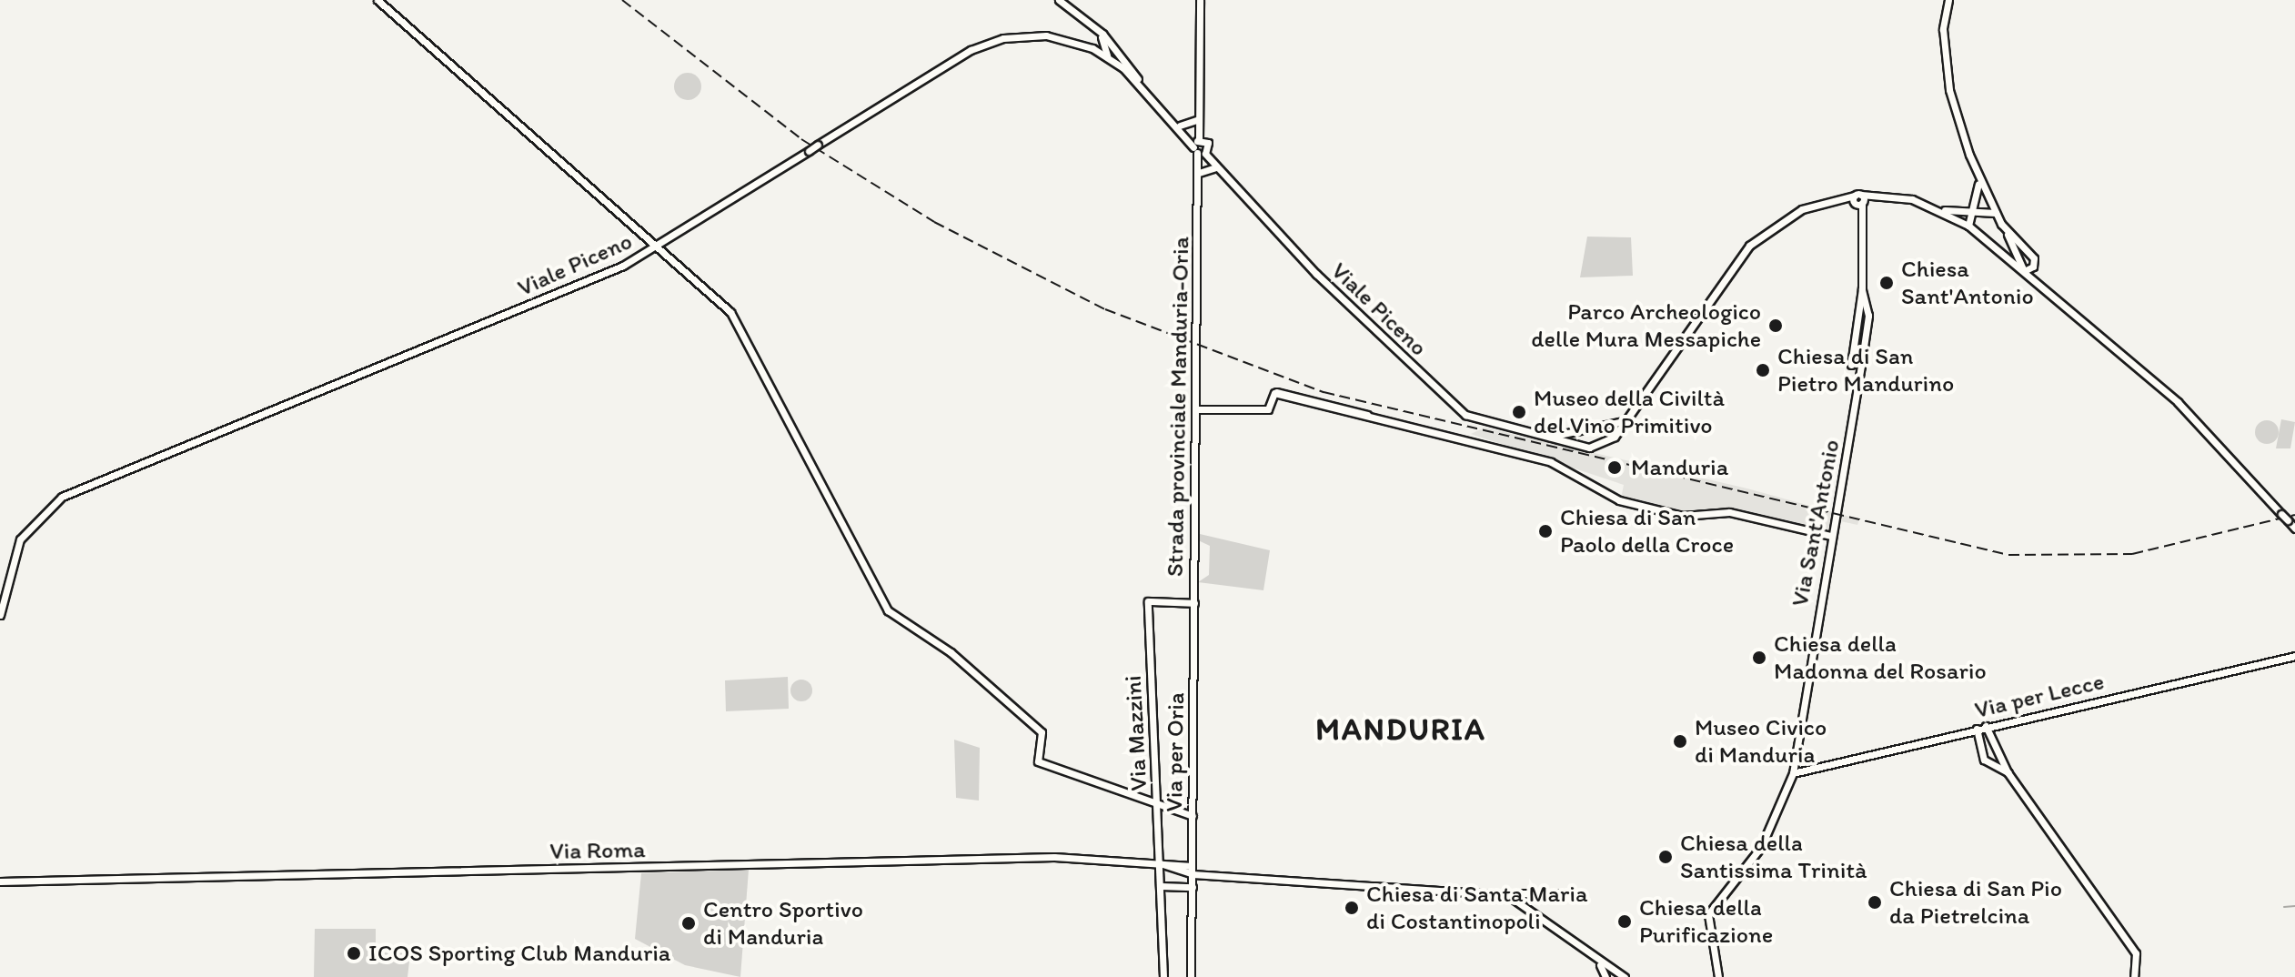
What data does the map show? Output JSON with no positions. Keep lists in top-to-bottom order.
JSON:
{
  "streets": {
    "street": [
      "Viale Piceno",
      "Strada provinciale Manduria-Oria",
      "Via Sant'Antonio",
      "Via per Lecce",
      "Via Mazzini",
      "Via per Oria",
      "Via Roma"
    ]
  },
  "crossings": [
    ["Viale Piceno", "Strada provinciale Manduria-Oria"],
    ["Strada provinciale Manduria-Oria", "Via Mazzini"],
    ["Strada provinciale Manduria-Oria", "Via per Oria"],
    ["Via Sant'Antonio", "Via per Lecce"],
    ["Via Mazzini", "Via Roma"],
    ["Via per Oria", "Via Roma"]
  ],
  "districts": ["MANDURIA"],
  "places": [
    "Chiesa Sant'Antonio",
    "Parco Archeologico delle Mura Messapiche",
    "Chiesa di San Pietro Mandurino",
    "Museo della Civiltà del Vino Primitivo",
    "Manduria",
    "Chiesa di San Paolo della Croce",
    "Chiesa della Madonna del Rosario",
    "Museo Civico di Manduria",
    "Chiesa della Santissima Trinità",
    "Chiesa di San Pio da Pietrelcina",
    "Chiesa di Santa Maria di Costantinopoli",
    "Chiesa della Purificazione",
    "Centro Sportivo di Manduria",
    "ICOS Sporting Club Manduria"
  ]
}
